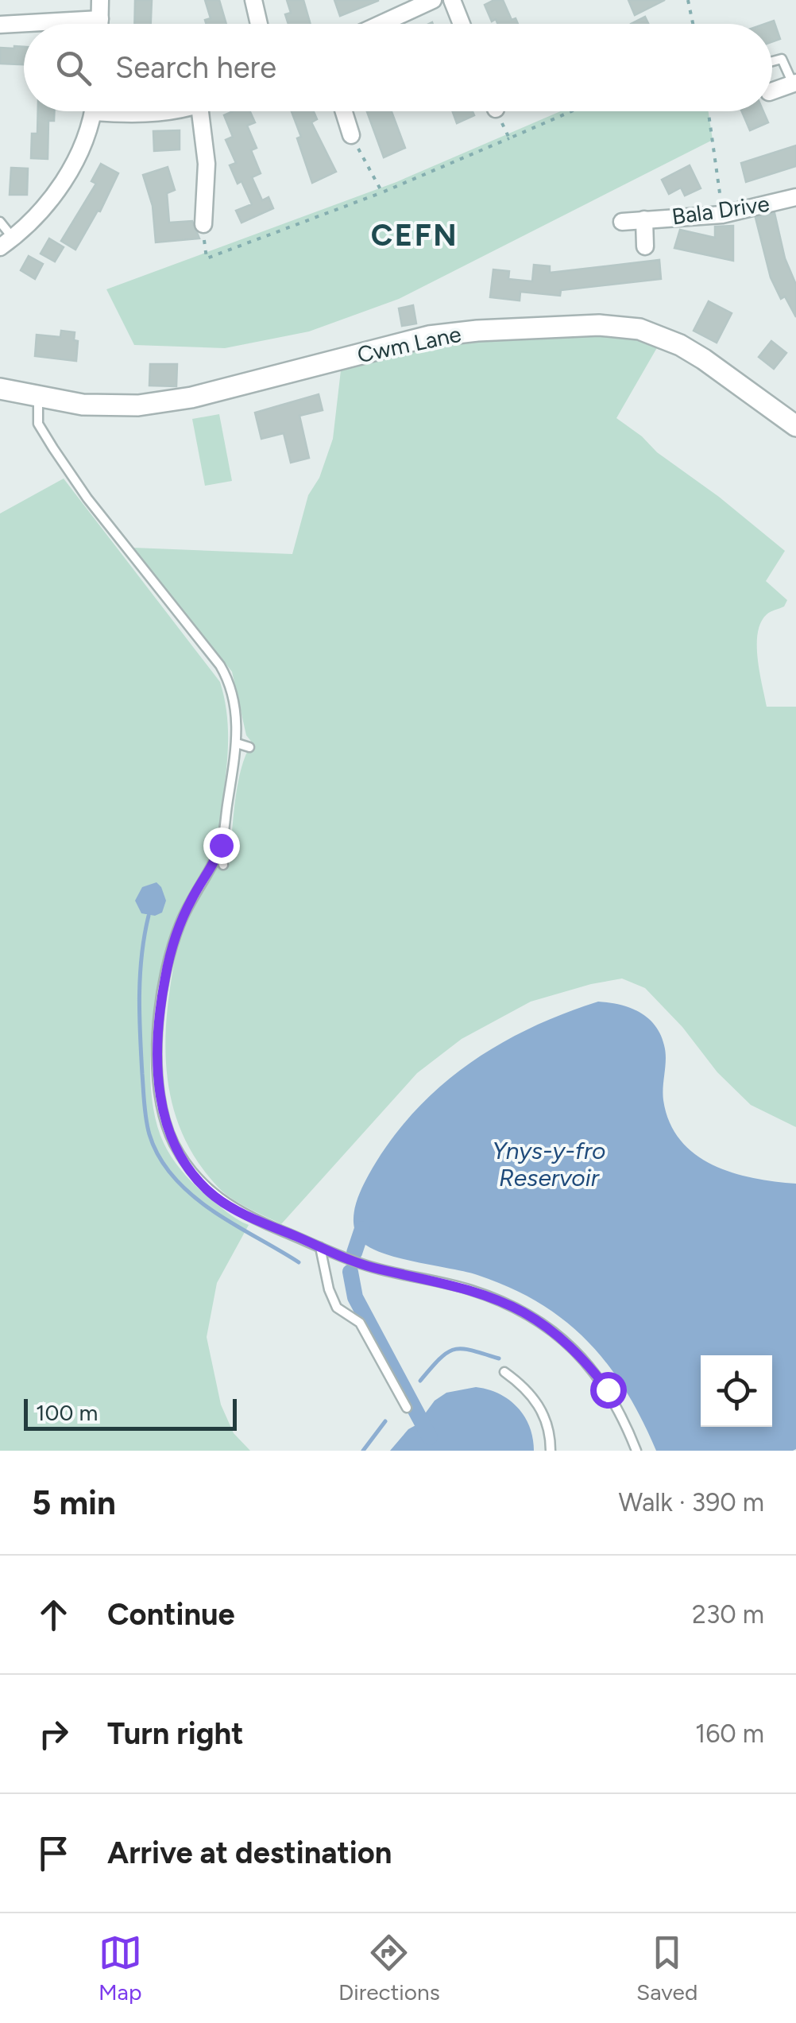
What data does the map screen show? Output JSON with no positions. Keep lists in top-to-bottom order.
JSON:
{
  "streets": {
    "street": ["Bala Drive", "Cwm Lane"]
  },
  "districts": ["CEFN"],
  "water": ["Ynys-y-fro Reservoir"],
  "scale_bar": "100 m",
  "page": {
    "search": "Search here",
    "scale": "100 m",
    "heading": ["5 min", "Walk · 390 m"],
    "list": [
      ["Continue", "230 m"],
      ["Turn right", "160 m"],
      "Arrive at destination"
    ],
    "nav": ["Map", "Directions", "Saved"]
  }
}
